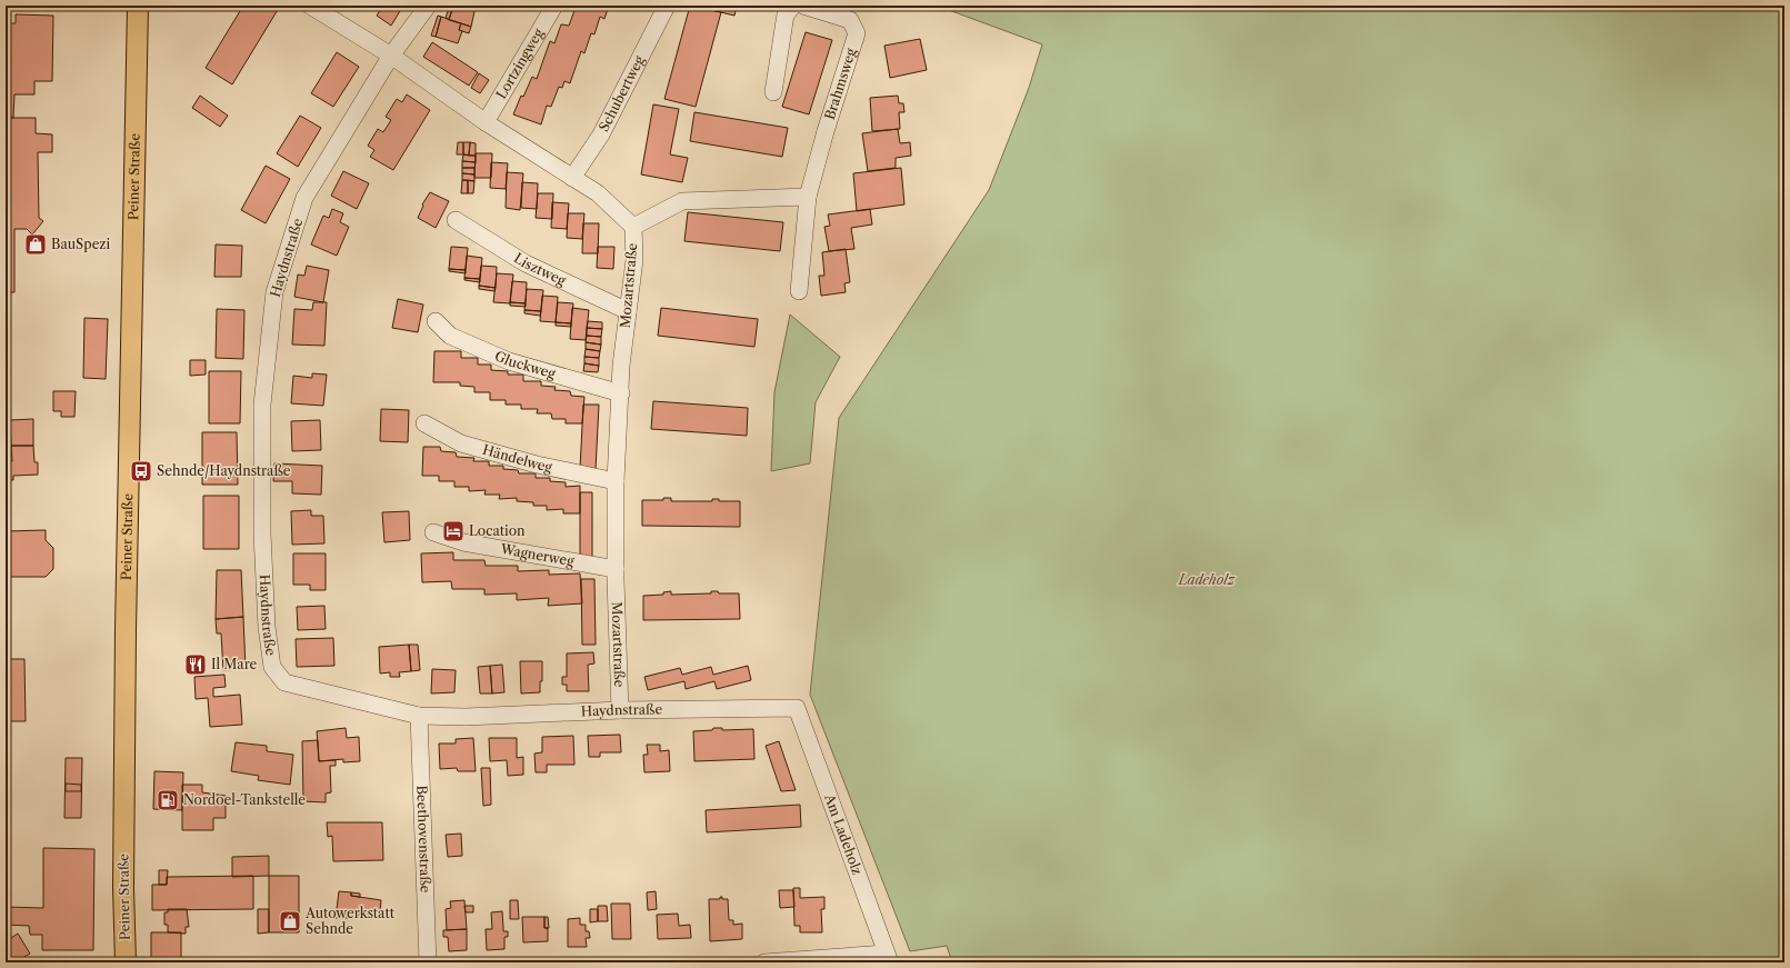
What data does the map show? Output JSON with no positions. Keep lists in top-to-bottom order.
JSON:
{
  "streets": {
    "main road": ["Peiner Straße"],
    "street": [
      "Lortzingweg",
      "Brahmsweg",
      "Schubertweg",
      "Haydnstraße",
      "Lisztweg",
      "Mozartstraße",
      "Gluckweg",
      "Händelweg",
      "Wagnerweg",
      "Am Ladeholz",
      "Beethovenstraße"
    ]
  },
  "crossings": [
    ["Lortzingweg", "Mozartstraße"],
    ["Schubertweg", "Mozartstraße"],
    ["Haydnstraße", "Mozartstraße"],
    ["Haydnstraße", "Am Ladeholz"],
    ["Haydnstraße", "Beethovenstraße"],
    ["Lisztweg", "Mozartstraße"],
    ["Mozartstraße", "Gluckweg"],
    ["Mozartstraße", "Händelweg"],
    ["Mozartstraße", "Wagnerweg"]
  ],
  "parks": ["Ladeholz"],
  "places": {
    "shop": ["BauSpezi", "Autowerkstatt Sehnde"],
    "bus stop": ["Sehnde/Haydnstraße"],
    "hotel": ["Location"],
    "restaurant": ["Il Mare"],
    "fuel station": ["Nordoel-Tankstelle"]
  }
}
